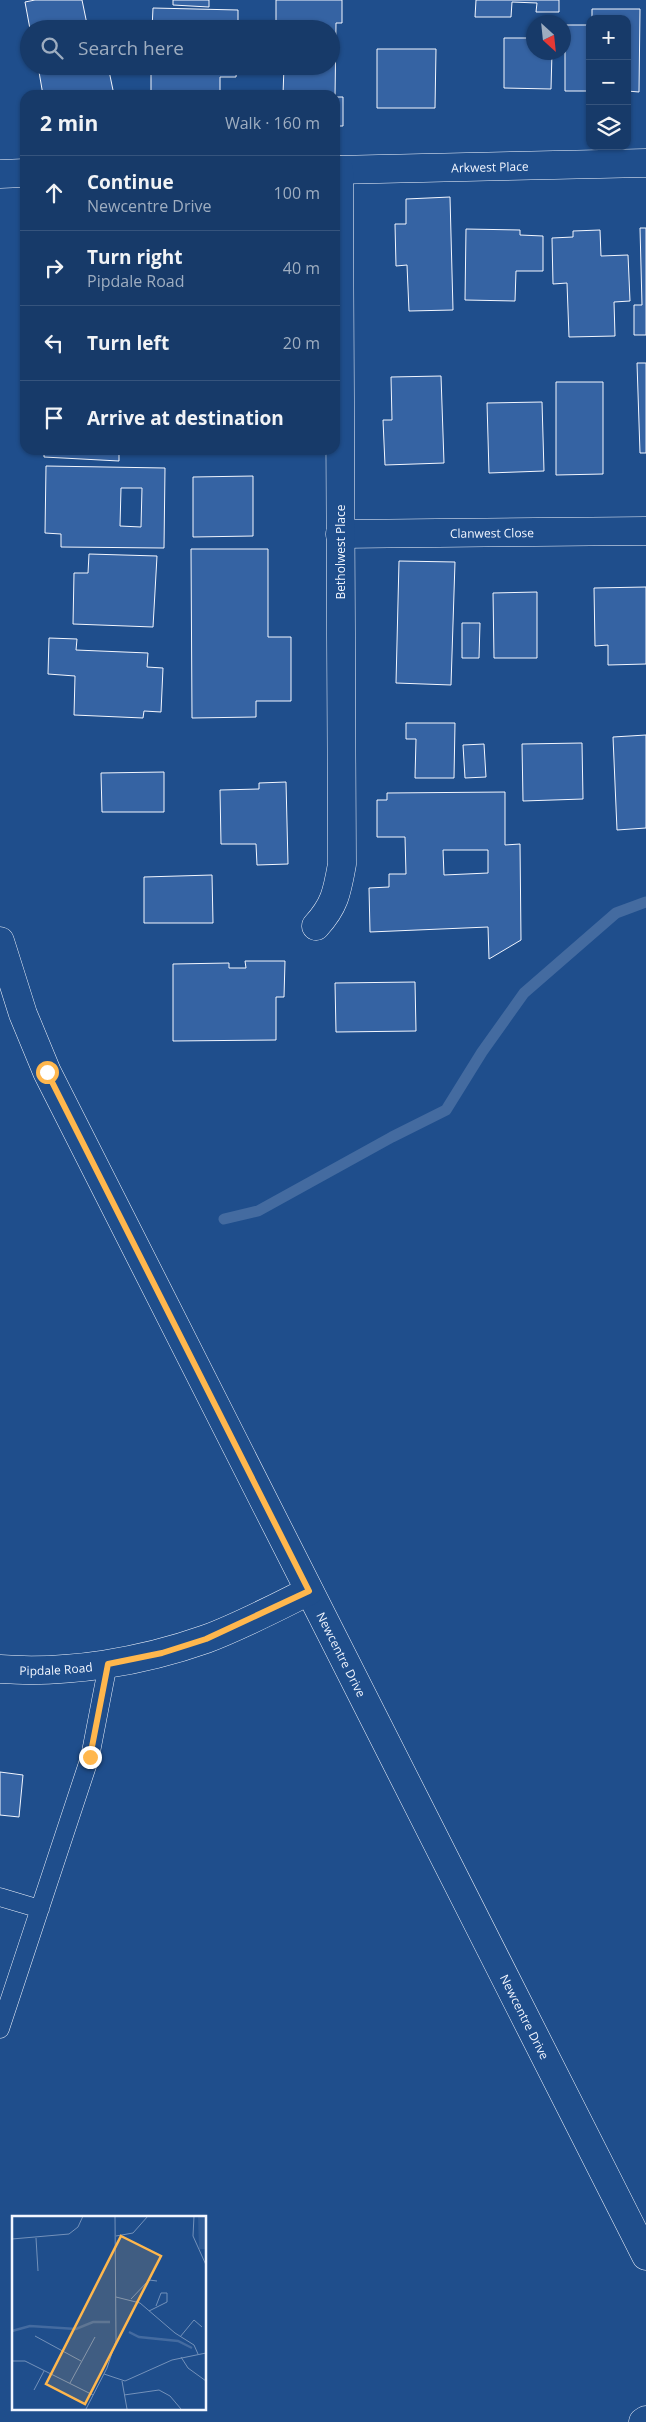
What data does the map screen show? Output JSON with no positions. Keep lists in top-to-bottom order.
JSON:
{
  "streets": {
    "street": [
      "Arkwest Place",
      "Clanwest Close",
      "Betholwest Place",
      "Newcentre Drive",
      "Pipdale Road"
    ]
  },
  "crossings": [
    ["Clanwest Close", "Betholwest Place"],
    ["Newcentre Drive", "Pipdale Road"]
  ],
  "north": "bottom right",
  "page": {
    "map_buttons": ["+", "−"],
    "search": "Search here",
    "heading": ["2 min", "Walk · 160 m"],
    "list": [
      ["Continue", "Newcentre Drive", "100 m"],
      ["Turn right", "Pipdale Road", "40 m"],
      ["Turn left", "20 m"],
      "Arrive at destination"
    ]
  }
}
